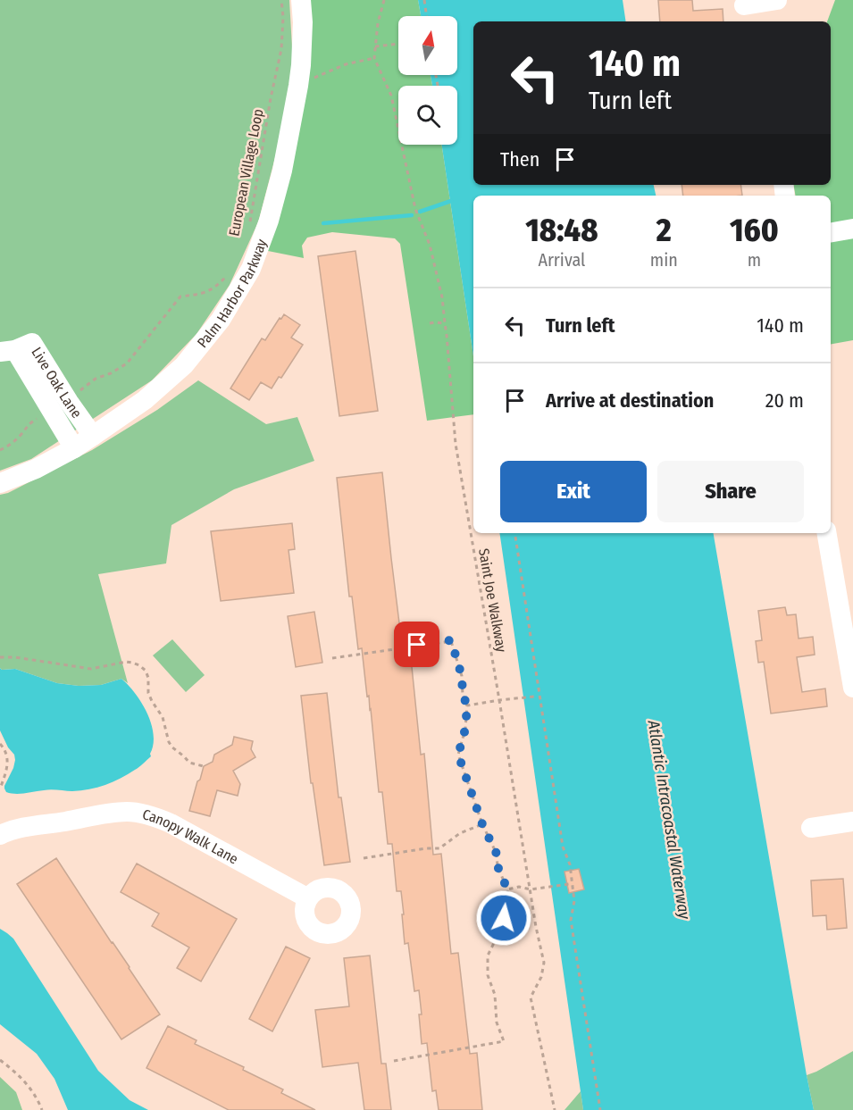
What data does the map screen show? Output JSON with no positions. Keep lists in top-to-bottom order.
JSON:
{
  "streets": {
    "street": ["Palm Harbor Parkway", "Live Oak Lane", "Canopy Walk Lane"],
    "path": ["European Village Loop", "Saint Joe Walkway"]
  },
  "crossings": [
    ["Palm Harbor Parkway", "Live Oak Lane"]
  ],
  "water": ["Atlantic Intracoastal Waterway"],
  "north": "top",
  "page": {
    "turn": ["140 m", "Turn left"],
    "then": "Then",
    "eta": [
      "18:48",
      "Arrival",
      "2",
      "min",
      "160",
      "m"
    ],
    "list": [
      {
        "name": "Turn left",
        "value": "140 m"
      },
      {
        "name": "Arrive at destination",
        "value": "20 m"
      }
    ],
    "buttons": ["Exit", "Share"]
  }
}
